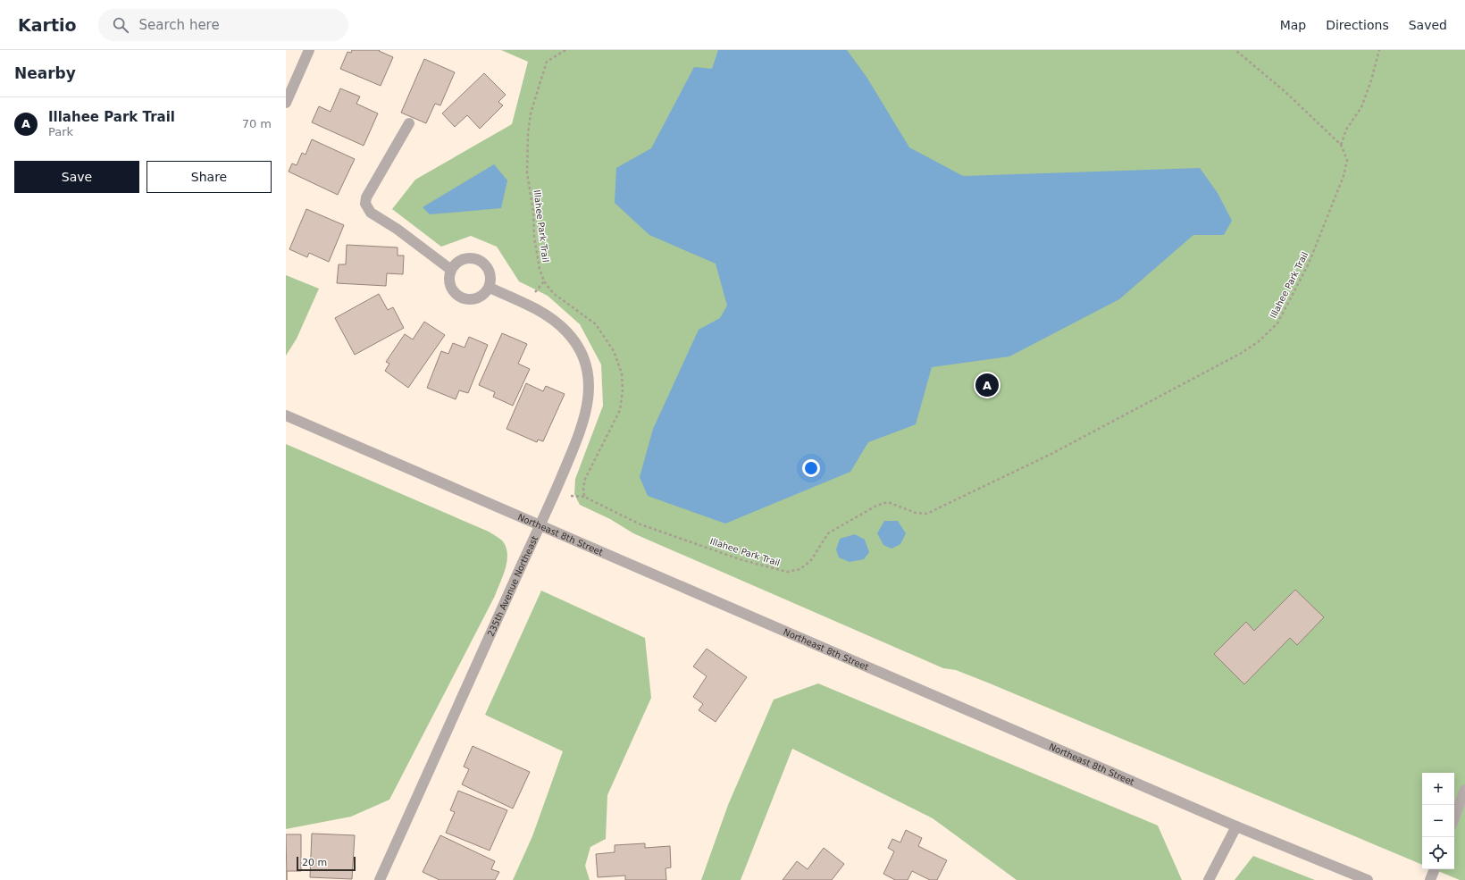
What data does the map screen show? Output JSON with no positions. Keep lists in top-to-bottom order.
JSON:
{
  "streets": {
    "street": ["Northeast 8th Street", "235th Avenue Northeast"],
    "path": ["Illahee Park Trail"]
  },
  "crossings": [
    ["Northeast 8th Street", "235th Avenue Northeast"]
  ],
  "scale_bar": "20 m",
  "page": {
    "header": "Kartio",
    "search": "Search here",
    "nav": ["Map", "Directions", "Saved"],
    "heading": "Nearby",
    "list": [
      {
        "mark": "A",
        "name": "Illahee Park Trail",
        "note": "Park",
        "value": "70 m"
      }
    ],
    "buttons": ["Save", "Share"],
    "pins": "A",
    "map_buttons": ["+", "−"],
    "scale": "20 m"
  }
}
